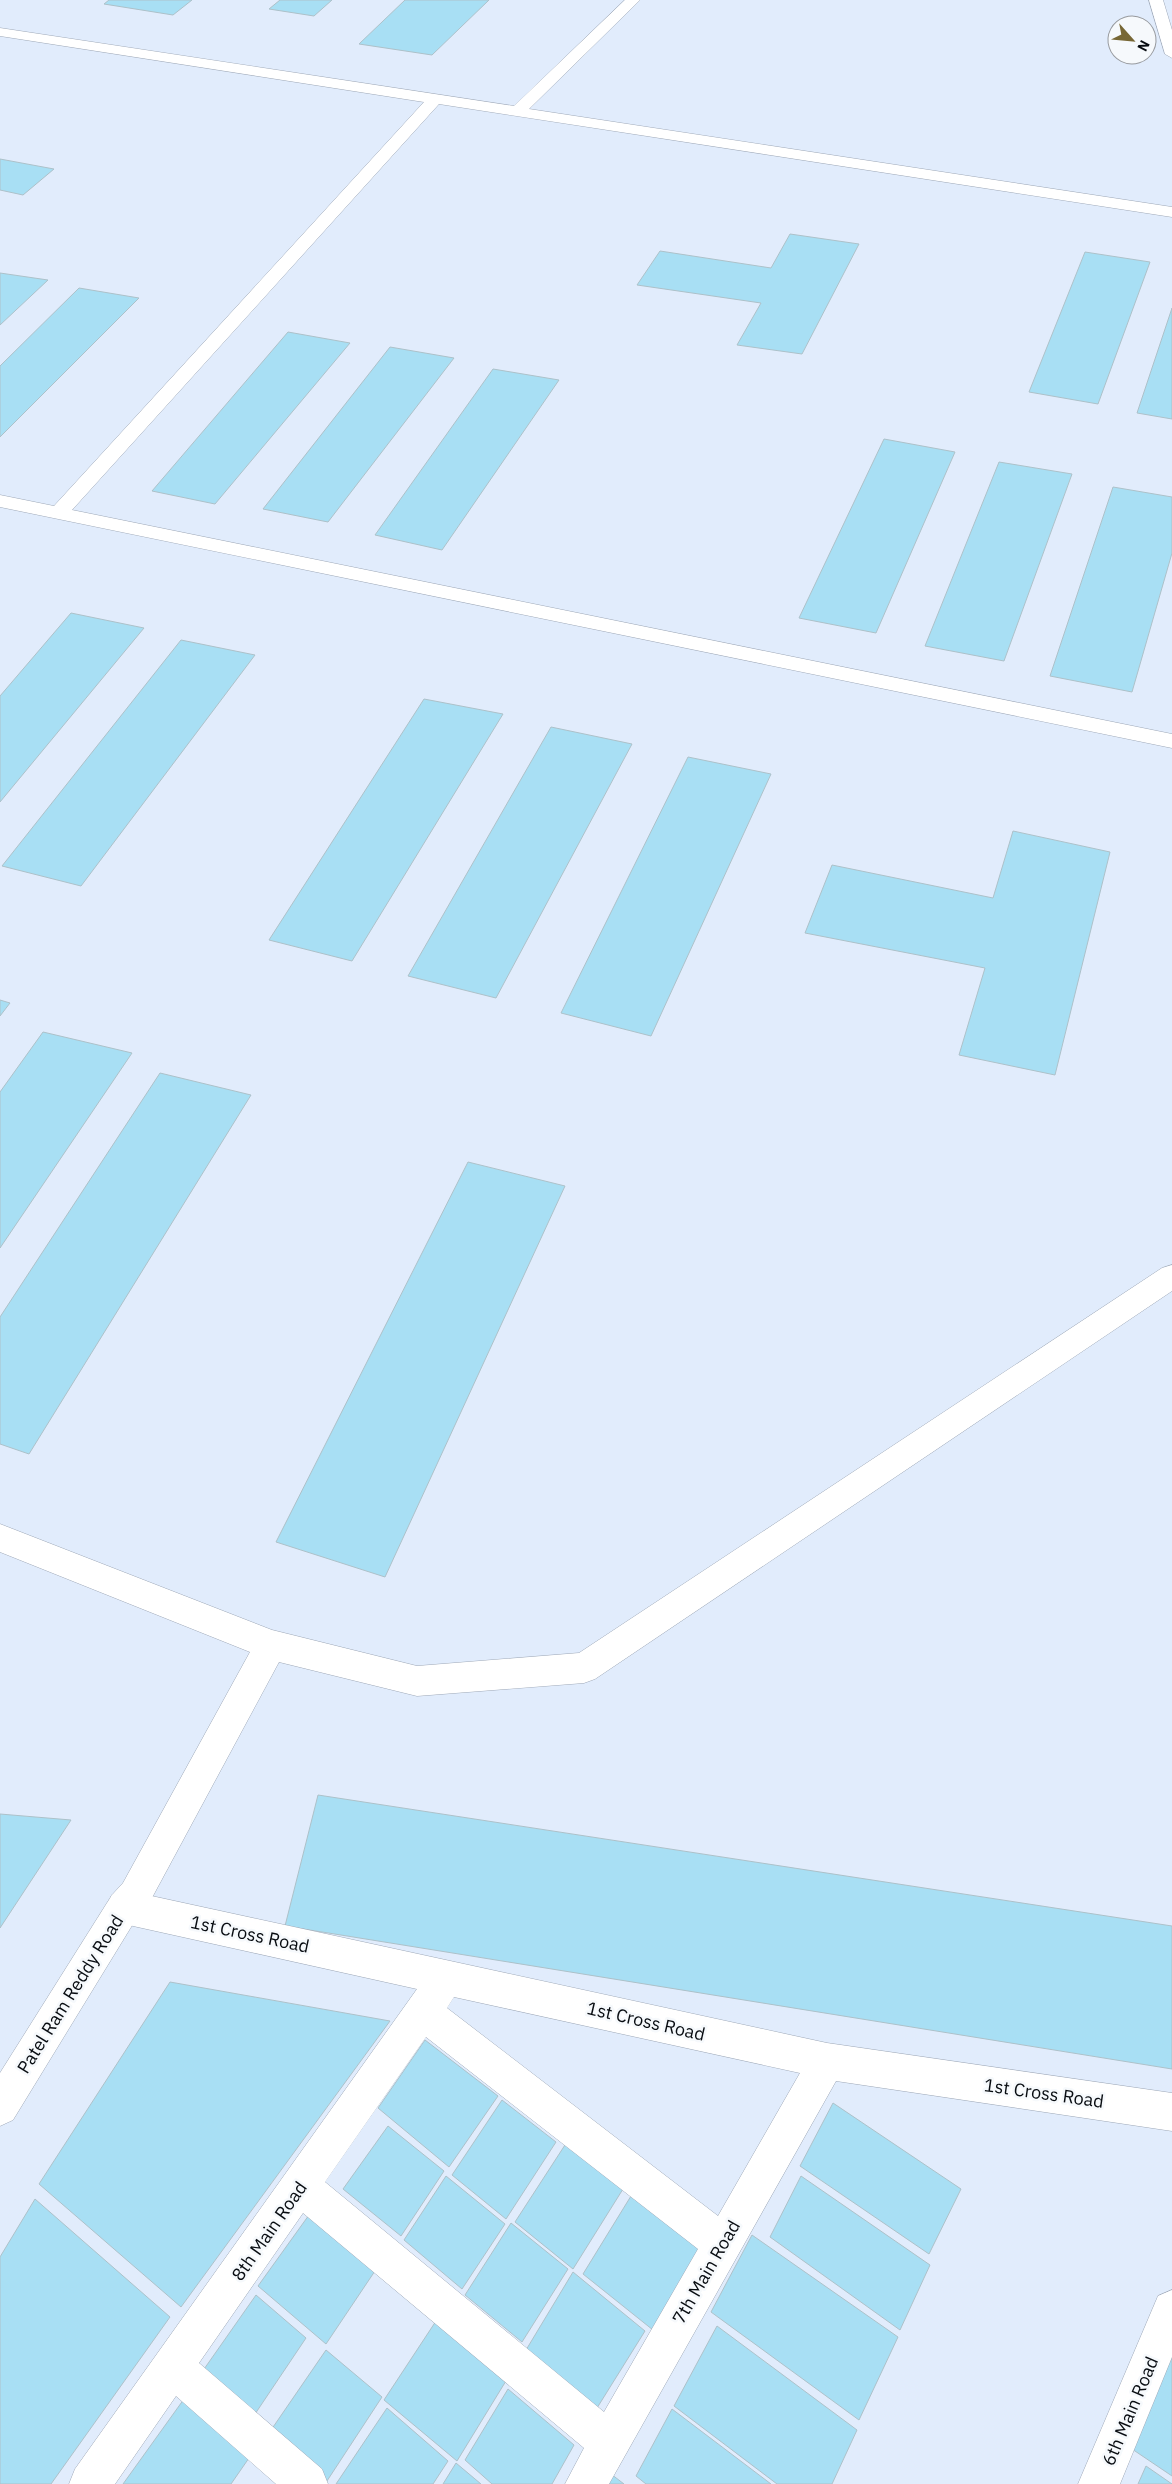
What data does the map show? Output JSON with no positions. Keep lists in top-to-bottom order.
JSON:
{
  "streets": {
    "street": [
      "1st Cross Road",
      "Patel Ram Reddy Road",
      "8th Main Road",
      "7th Main Road",
      "6th Main Road"
    ]
  },
  "crossings": [
    ["1st Cross Road", "Patel Ram Reddy Road"],
    ["1st Cross Road", "8th Main Road"],
    ["1st Cross Road", "7th Main Road"]
  ],
  "north": "bottom right"
}
